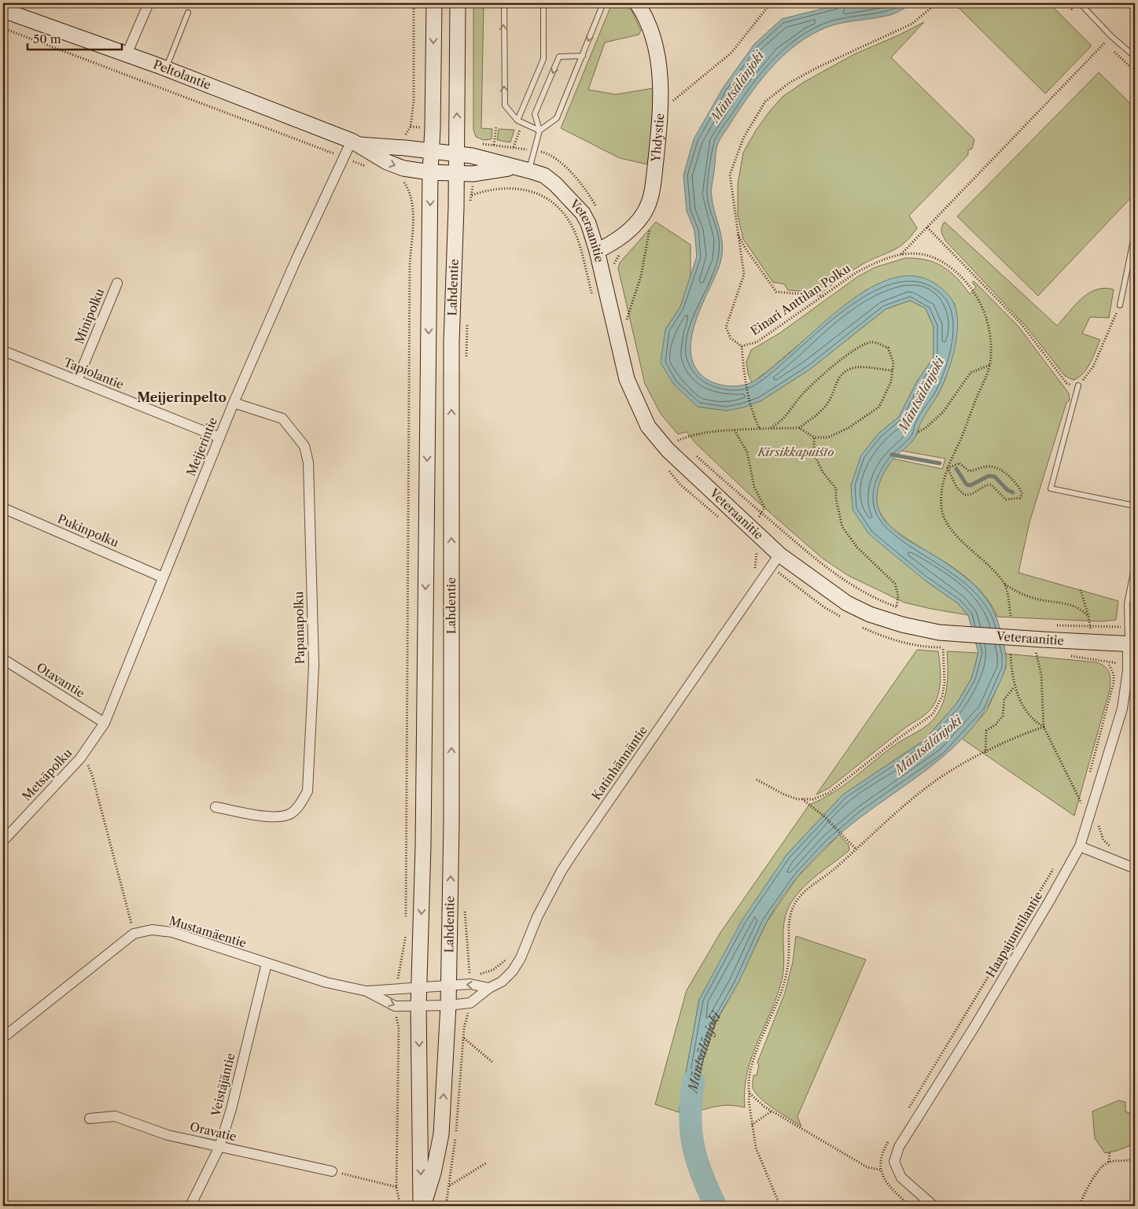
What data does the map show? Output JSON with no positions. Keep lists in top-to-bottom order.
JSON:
{
  "streets": {
    "main road": [
      "Peltolantie",
      "Yhdystie",
      "Veteraanitie",
      "Lahdentie"
    ],
    "street": [
      "Minipolku",
      "Tapiolantie",
      "Meijerintie",
      "Pukinpolku",
      "Papanapolku",
      "Otavantie",
      "Katinhännäntie",
      "Metsäpolku",
      "Mustamäentie",
      "Haapajunttilantie",
      "Veistäjäntie",
      "Oravatie"
    ],
    "path": ["Einari Anttilan Polku"]
  },
  "crossings": [
    ["Peltolantie", "Veteraanitie"],
    ["Peltolantie", "Lahdentie"],
    ["Peltolantie", "Meijerintie"],
    ["Yhdystie", "Veteraanitie"],
    ["Veteraanitie", "Lahdentie"],
    ["Veteraanitie", "Katinhännäntie"],
    ["Veteraanitie", "Haapajunttilantie"],
    ["Lahdentie", "Katinhännäntie"],
    ["Lahdentie", "Mustamäentie"],
    ["Minipolku", "Tapiolantie"],
    ["Tapiolantie", "Meijerintie"],
    ["Meijerintie", "Pukinpolku"],
    ["Meijerintie", "Papanapolku"],
    ["Meijerintie", "Otavantie"],
    ["Meijerintie", "Metsäpolku"],
    ["Otavantie", "Metsäpolku"],
    ["Katinhännäntie", "Mustamäentie"],
    ["Mustamäentie", "Veistäjäntie"],
    ["Veistäjäntie", "Oravatie"]
  ],
  "districts": ["Meijerinpelto"],
  "water": ["Mäntsälänjoki"],
  "parks": ["Kirsikkapuisto"],
  "scale_bar": "50 m"
}
